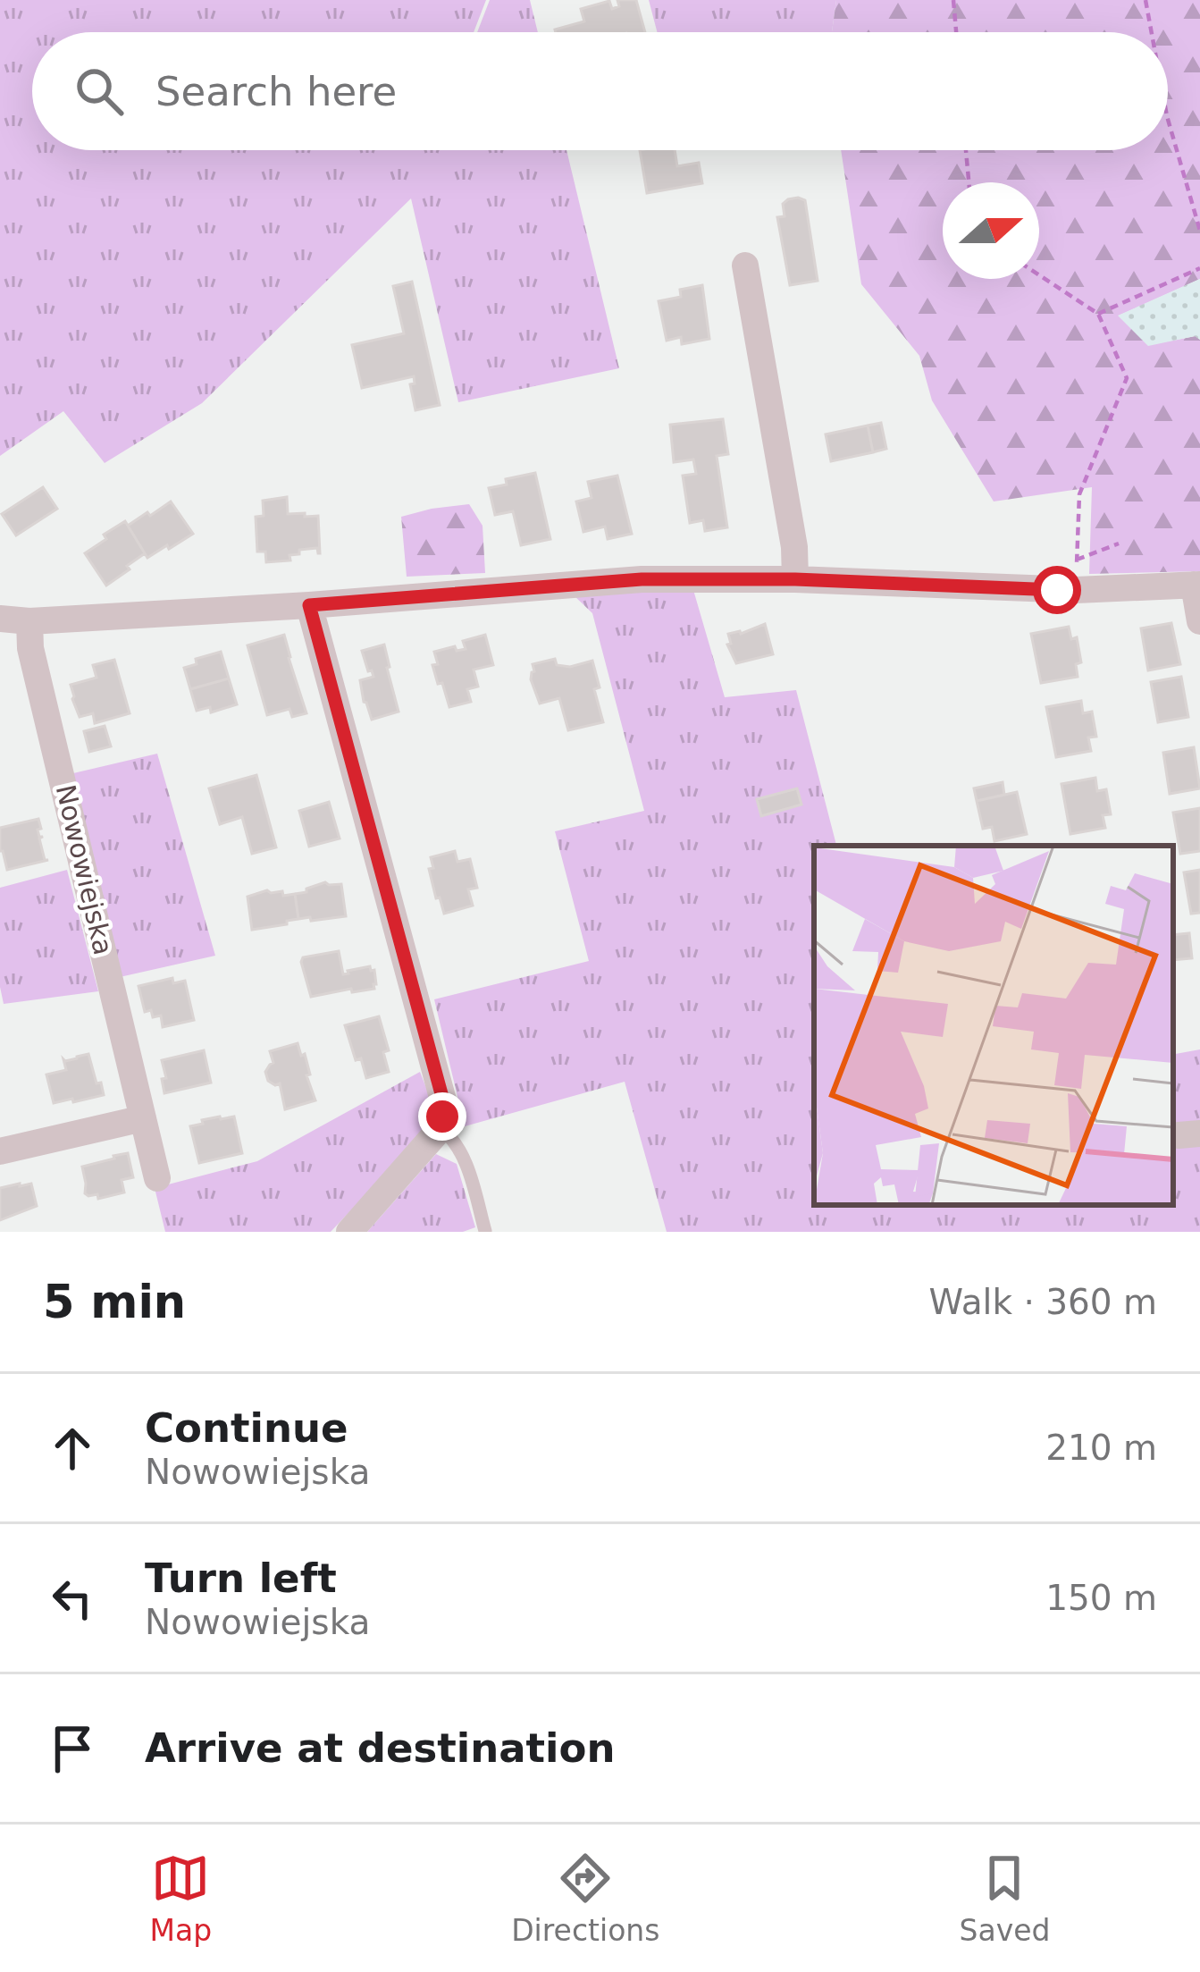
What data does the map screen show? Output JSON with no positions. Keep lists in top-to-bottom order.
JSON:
{
  "streets": {
    "street": ["Nowowiejska"]
  },
  "north": "right",
  "page": {
    "search": "Search here",
    "heading": ["5 min", "Walk · 360 m"],
    "list": [
      ["Continue", "Nowowiejska", "210 m"],
      ["Turn left", "Nowowiejska", "150 m"],
      "Arrive at destination"
    ],
    "nav": ["Map", "Directions", "Saved"]
  }
}
